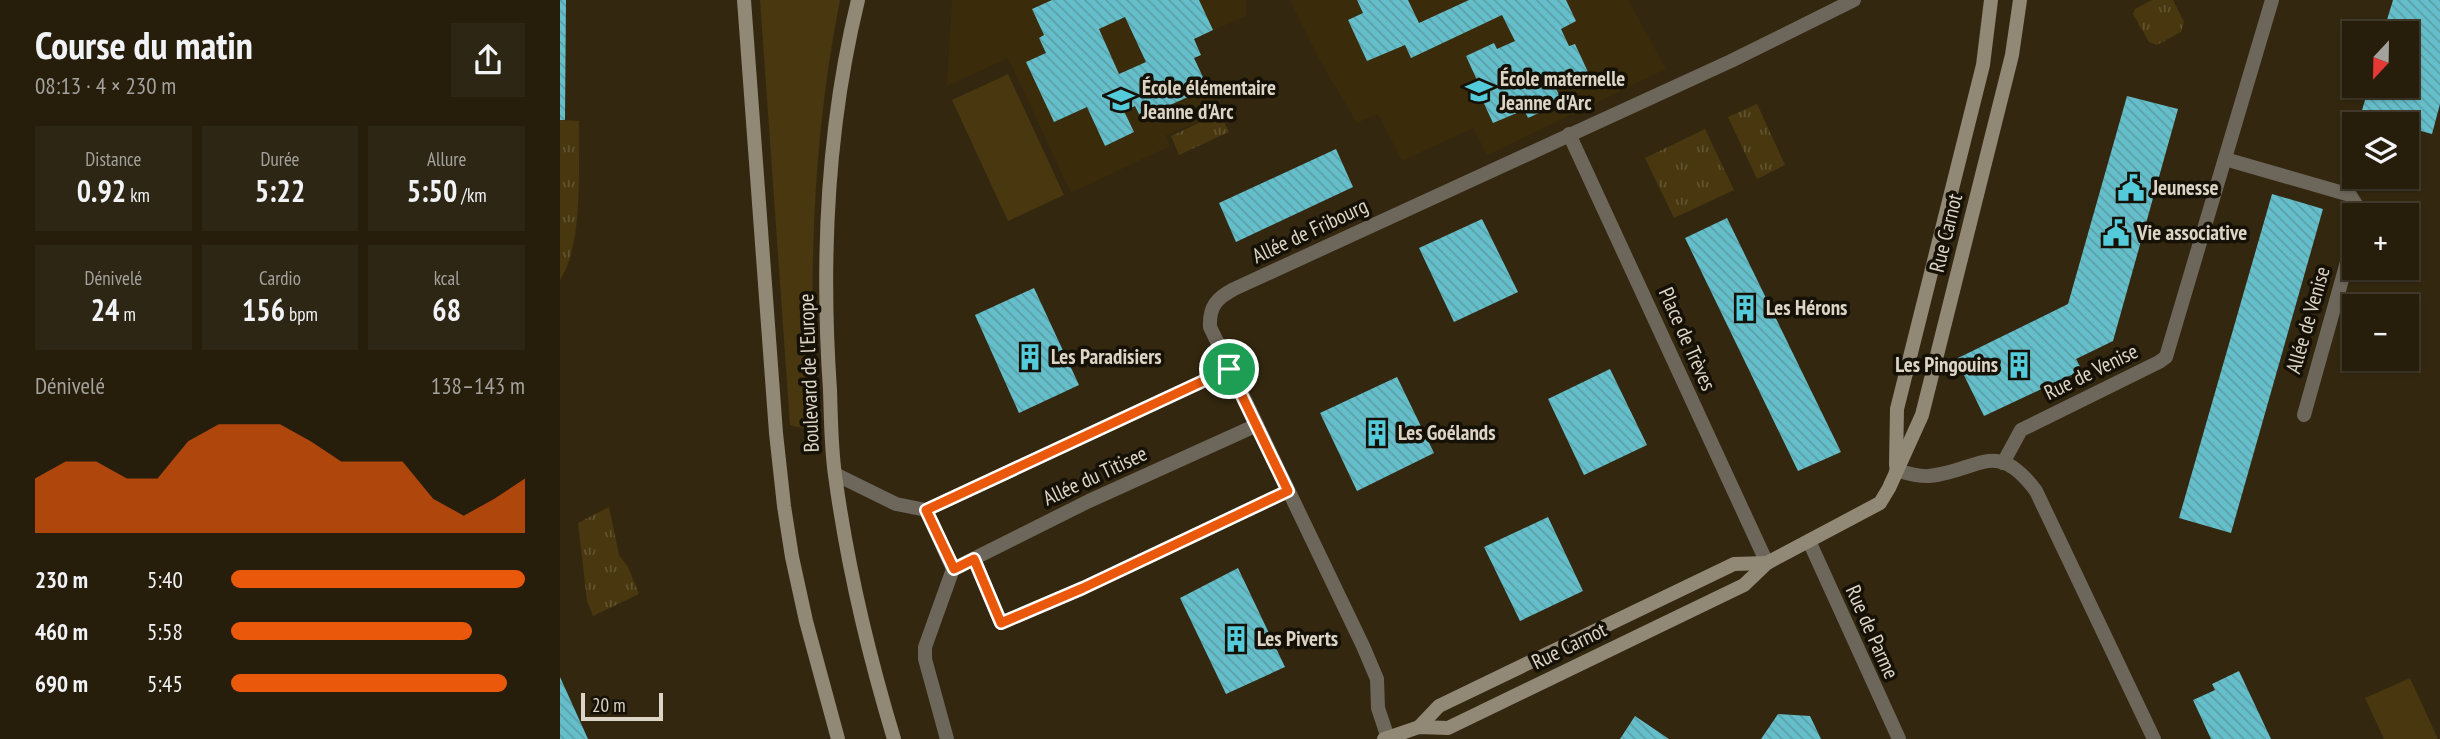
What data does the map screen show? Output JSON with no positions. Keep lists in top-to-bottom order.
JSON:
{
  "streets": {
    "street": [
      "Allée de Fribourg",
      "Rue Carnot",
      "Allée de Venise",
      "Place de Trèves",
      "Rue de Venise",
      "Boulevard de l'Europe",
      "Allée du Titisee",
      "Rue de Parme"
    ]
  },
  "crossings": [
    ["Allée de Fribourg", "Rue Carnot"],
    ["Allée de Fribourg", "Place de Trèves"],
    ["Allée de Fribourg", "Allée du Titisee"],
    ["Rue Carnot", "Place de Trèves"],
    ["Rue Carnot", "Rue de Parme"]
  ],
  "places": {
    "school or university": ["École maternelle Jeanne d'Arc", "École élémentaire Jeanne d'Arc"],
    "public building": ["Jeunesse", "Vie associative"],
    "building": [
      "Les Hérons",
      "Les Paradisiers",
      "Les Pingouins",
      "Les Goélands",
      "Les Piverts"
    ]
  },
  "scale_bar": "20 m",
  "north": "bottom",
  "page": {
    "heading": ["Course du matin", "08:13 · 4 × 230 m"],
    "map_buttons": ["+", "−"],
    "stats": [
      ["Distance", "0.92 km"],
      ["Durée", "5:22"],
      ["Allure", "5:50 /km"],
      ["Dénivelé", "24 m"],
      ["Cardio", "156 bpm"],
      ["kcal", "68"]
    ],
    "chart": ["Dénivelé", "138–143 m"],
    "list": [
      {
        "name": "230 m",
        "note": "5:40"
      },
      {
        "name": "460 m",
        "note": "5:58"
      },
      {
        "name": "690 m",
        "note": "5:45"
      }
    ],
    "scale": "20 m"
  }
}
